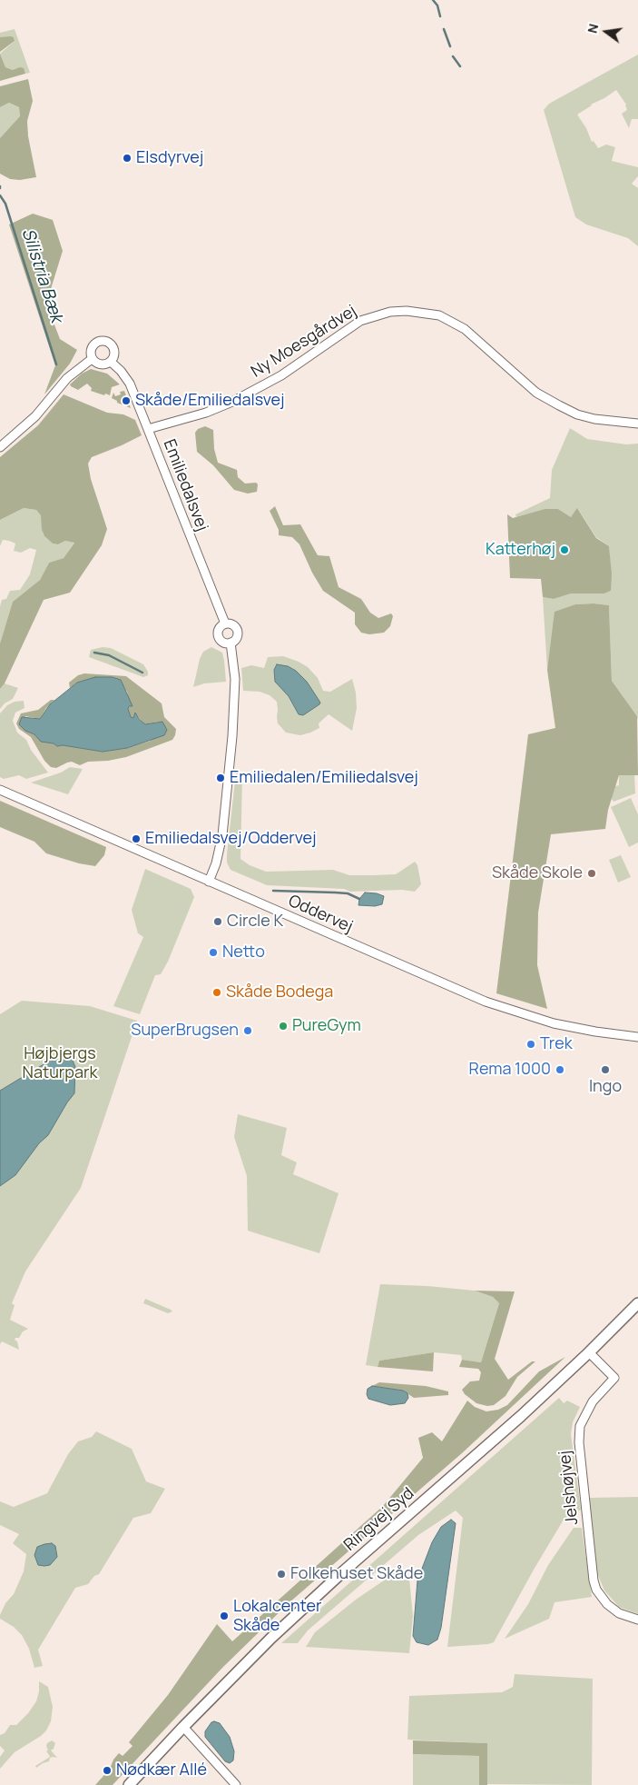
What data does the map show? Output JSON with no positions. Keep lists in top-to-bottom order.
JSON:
{
  "streets": {
    "main road": ["Ringvej Syd"],
    "street": [
      "Ny Moesgårdvej",
      "Emiliedalsvej",
      "Oddervej",
      "Jelshøjvej"
    ]
  },
  "crossings": [
    ["Ny Moesgårdvej", "Emiliedalsvej"],
    ["Jelshøjvej", "Ringvej Syd"]
  ],
  "water": ["Silistria Bæk"],
  "parks": ["Højbjergs Naturpark"],
  "places": [
    "Elsdyrvej",
    "Skåde/Emiliedalsvej",
    "Katterhøj",
    "Emiliedalen/Emiliedalsvej",
    "Emiliedalsvej/Oddervej",
    "Skåde Skole",
    "Circle K",
    "Netto",
    "Skåde Bodega",
    "PureGym",
    "SuperBrugsen",
    "Trek",
    "Rema 1000",
    "Ingo",
    "Folkehuset Skåde",
    "Lokalcenter Skåde",
    "Nødkær Allé"
  ],
  "north": "left"
}
